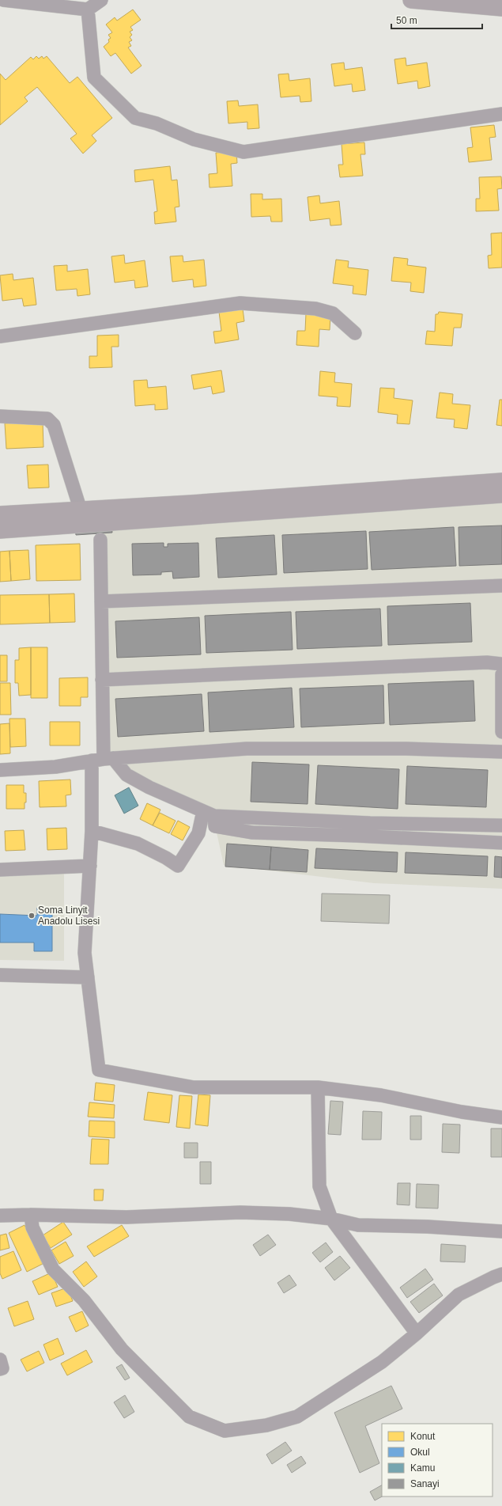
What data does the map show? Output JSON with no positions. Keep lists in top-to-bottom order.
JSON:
{
  "places": ["Soma Linyit Anadolu Lisesi"],
  "legend": [
    "Konut",
    "Okul",
    "Kamu",
    "Sanayi"
  ],
  "scale_bar": "50 m"
}
